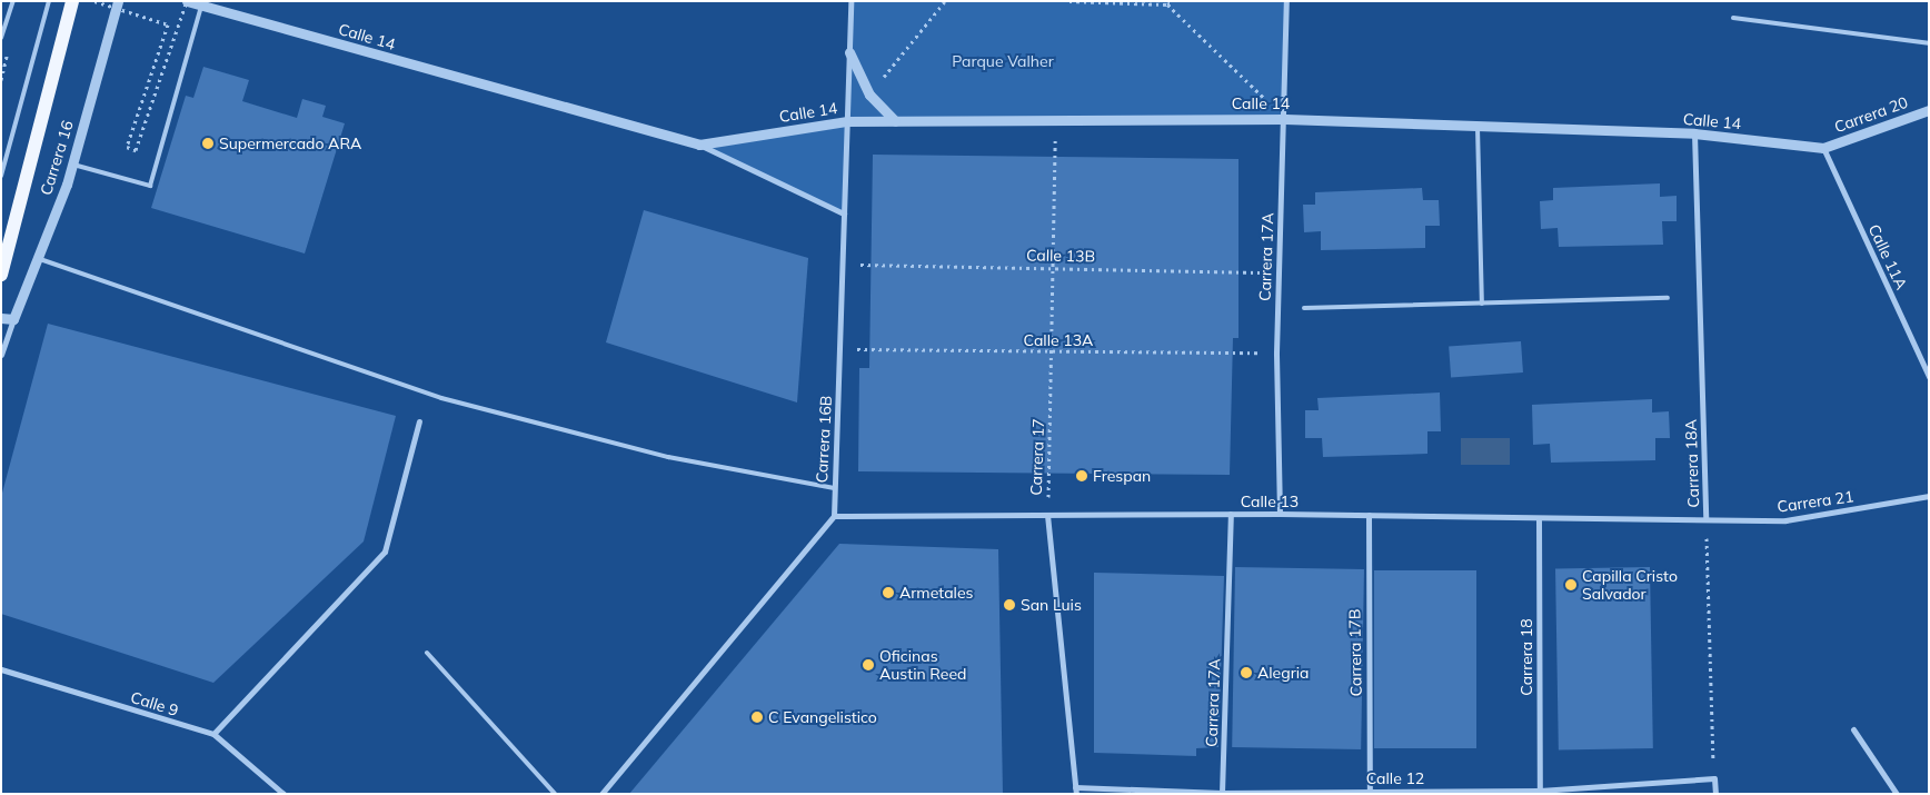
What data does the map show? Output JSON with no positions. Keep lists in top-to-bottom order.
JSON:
{
  "streets": {
    "street": [
      "Calle 14",
      "Carrera 20",
      "Carrera 16",
      "Carrera 17A",
      "Calle 11A",
      "Carrera 16B",
      "Carrera 17",
      "Carrera 18A",
      "Calle 13",
      "Carrera 21",
      "Carrera 17B",
      "Carrera 18",
      "Calle 9",
      "Calle 12"
    ],
    "path": ["Calle 13B", "Calle 13A"]
  },
  "crossings": [
    ["Calle 14", "Carrera 20"],
    ["Calle 14", "Carrera 17A"],
    ["Calle 14", "Calle 11A"],
    ["Calle 14", "Carrera 16B"],
    ["Calle 14", "Carrera 17"],
    ["Calle 14", "Carrera 18A"],
    ["Carrera 20", "Calle 11A"],
    ["Calle 13B", "Carrera 17A"],
    ["Calle 13B", "Carrera 16B"],
    ["Calle 13B", "Carrera 17"],
    ["Carrera 17A", "Calle 13A"],
    ["Carrera 17A", "Calle 13"],
    ["Carrera 17A", "Calle 12"],
    ["Calle 13A", "Carrera 16B"],
    ["Calle 13A", "Carrera 17"],
    ["Carrera 16B", "Calle 13"],
    ["Carrera 17", "Calle 13"],
    ["Carrera 17", "Calle 12"],
    ["Carrera 18A", "Calle 13"],
    ["Carrera 18A", "Carrera 21"],
    ["Carrera 18A", "Calle 12"],
    ["Calle 13", "Carrera 21"],
    ["Calle 13", "Carrera 17B"],
    ["Calle 13", "Carrera 18"],
    ["Carrera 17B", "Calle 12"],
    ["Carrera 18", "Calle 12"]
  ],
  "parks": ["Parque Valher"],
  "places": [
    "Supermercado ARA",
    "Frespan",
    "Capilla Cristo Salvador",
    "Armetales",
    "San Luis",
    "Oficinas Austin Reed",
    "Alegria",
    "C Evangelistico"
  ]
}
